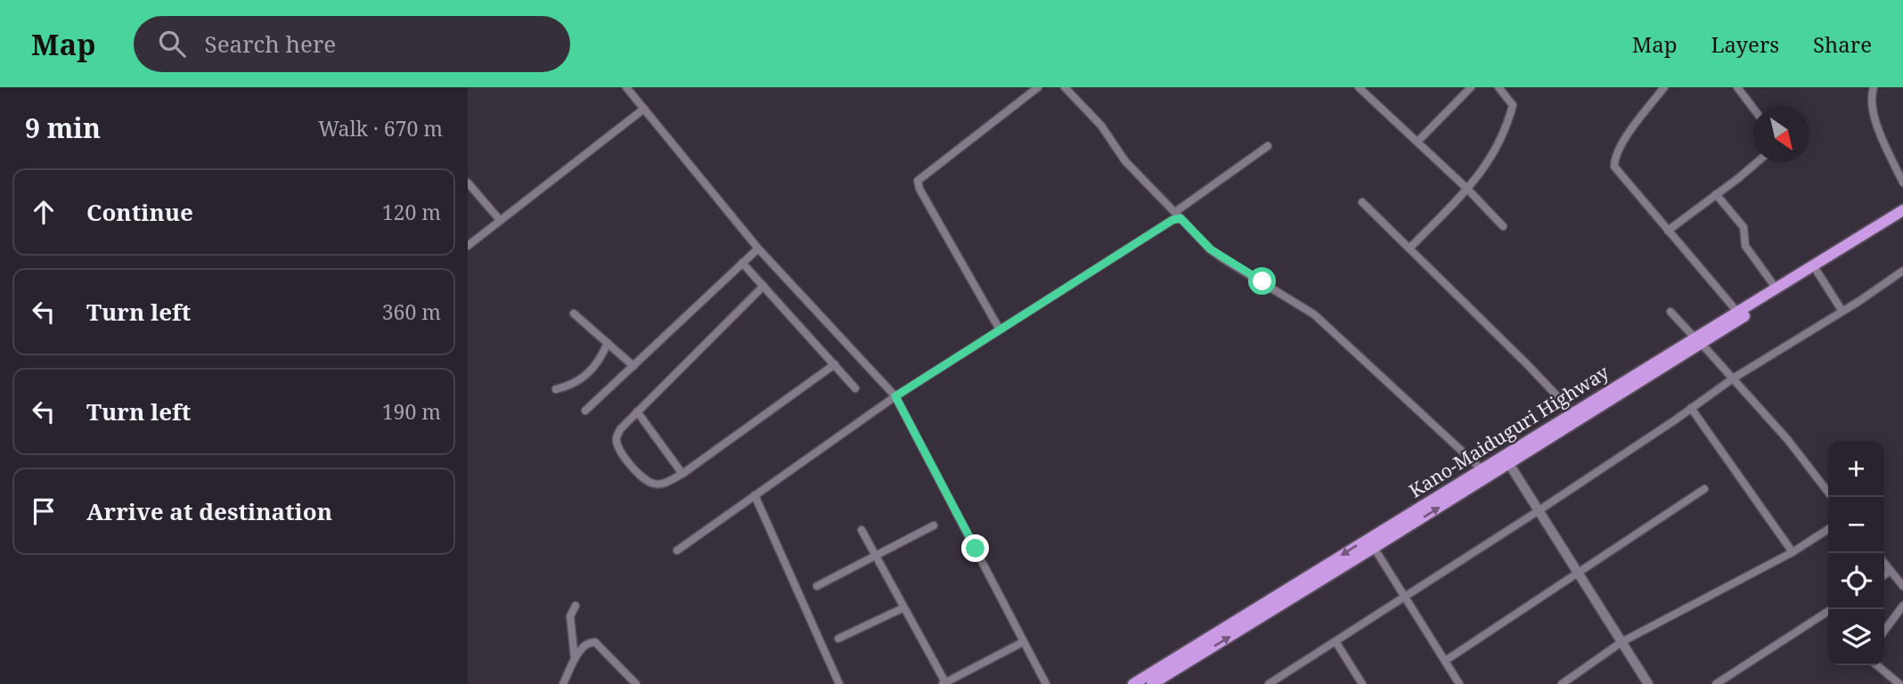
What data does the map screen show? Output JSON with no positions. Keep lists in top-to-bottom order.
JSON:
{
  "streets": {
    "highway": ["Kano-Maiduguri Highway"]
  },
  "north": "bottom right",
  "page": {
    "header": "Map",
    "search": "Search here",
    "nav": ["Map", "Layers", "Share"],
    "heading": ["9 min", "Walk · 670 m"],
    "list": [
      ["Continue", "120 m"],
      ["Turn left", "360 m"],
      ["Turn left", "190 m"],
      "Arrive at destination"
    ],
    "map_buttons": ["+", "−"]
  }
}
